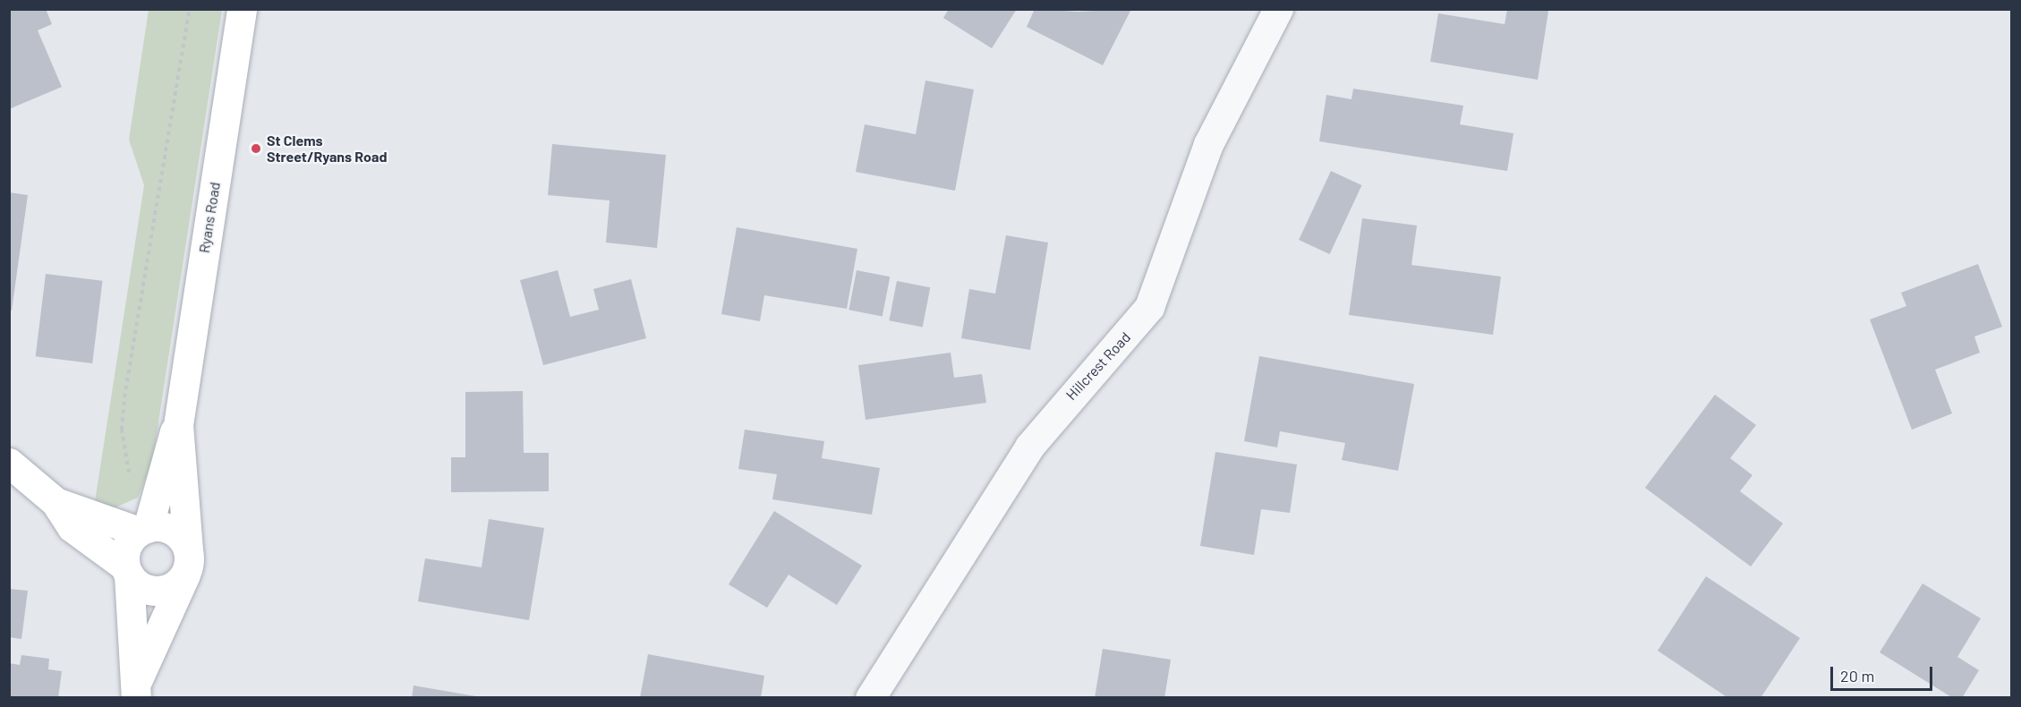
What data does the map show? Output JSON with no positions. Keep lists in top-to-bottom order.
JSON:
{
  "streets": {
    "street": ["Ryans Road", "Hillcrest Road"]
  },
  "places": ["St Clems Street/Ryans Road"],
  "scale_bar": "20 m"
}
